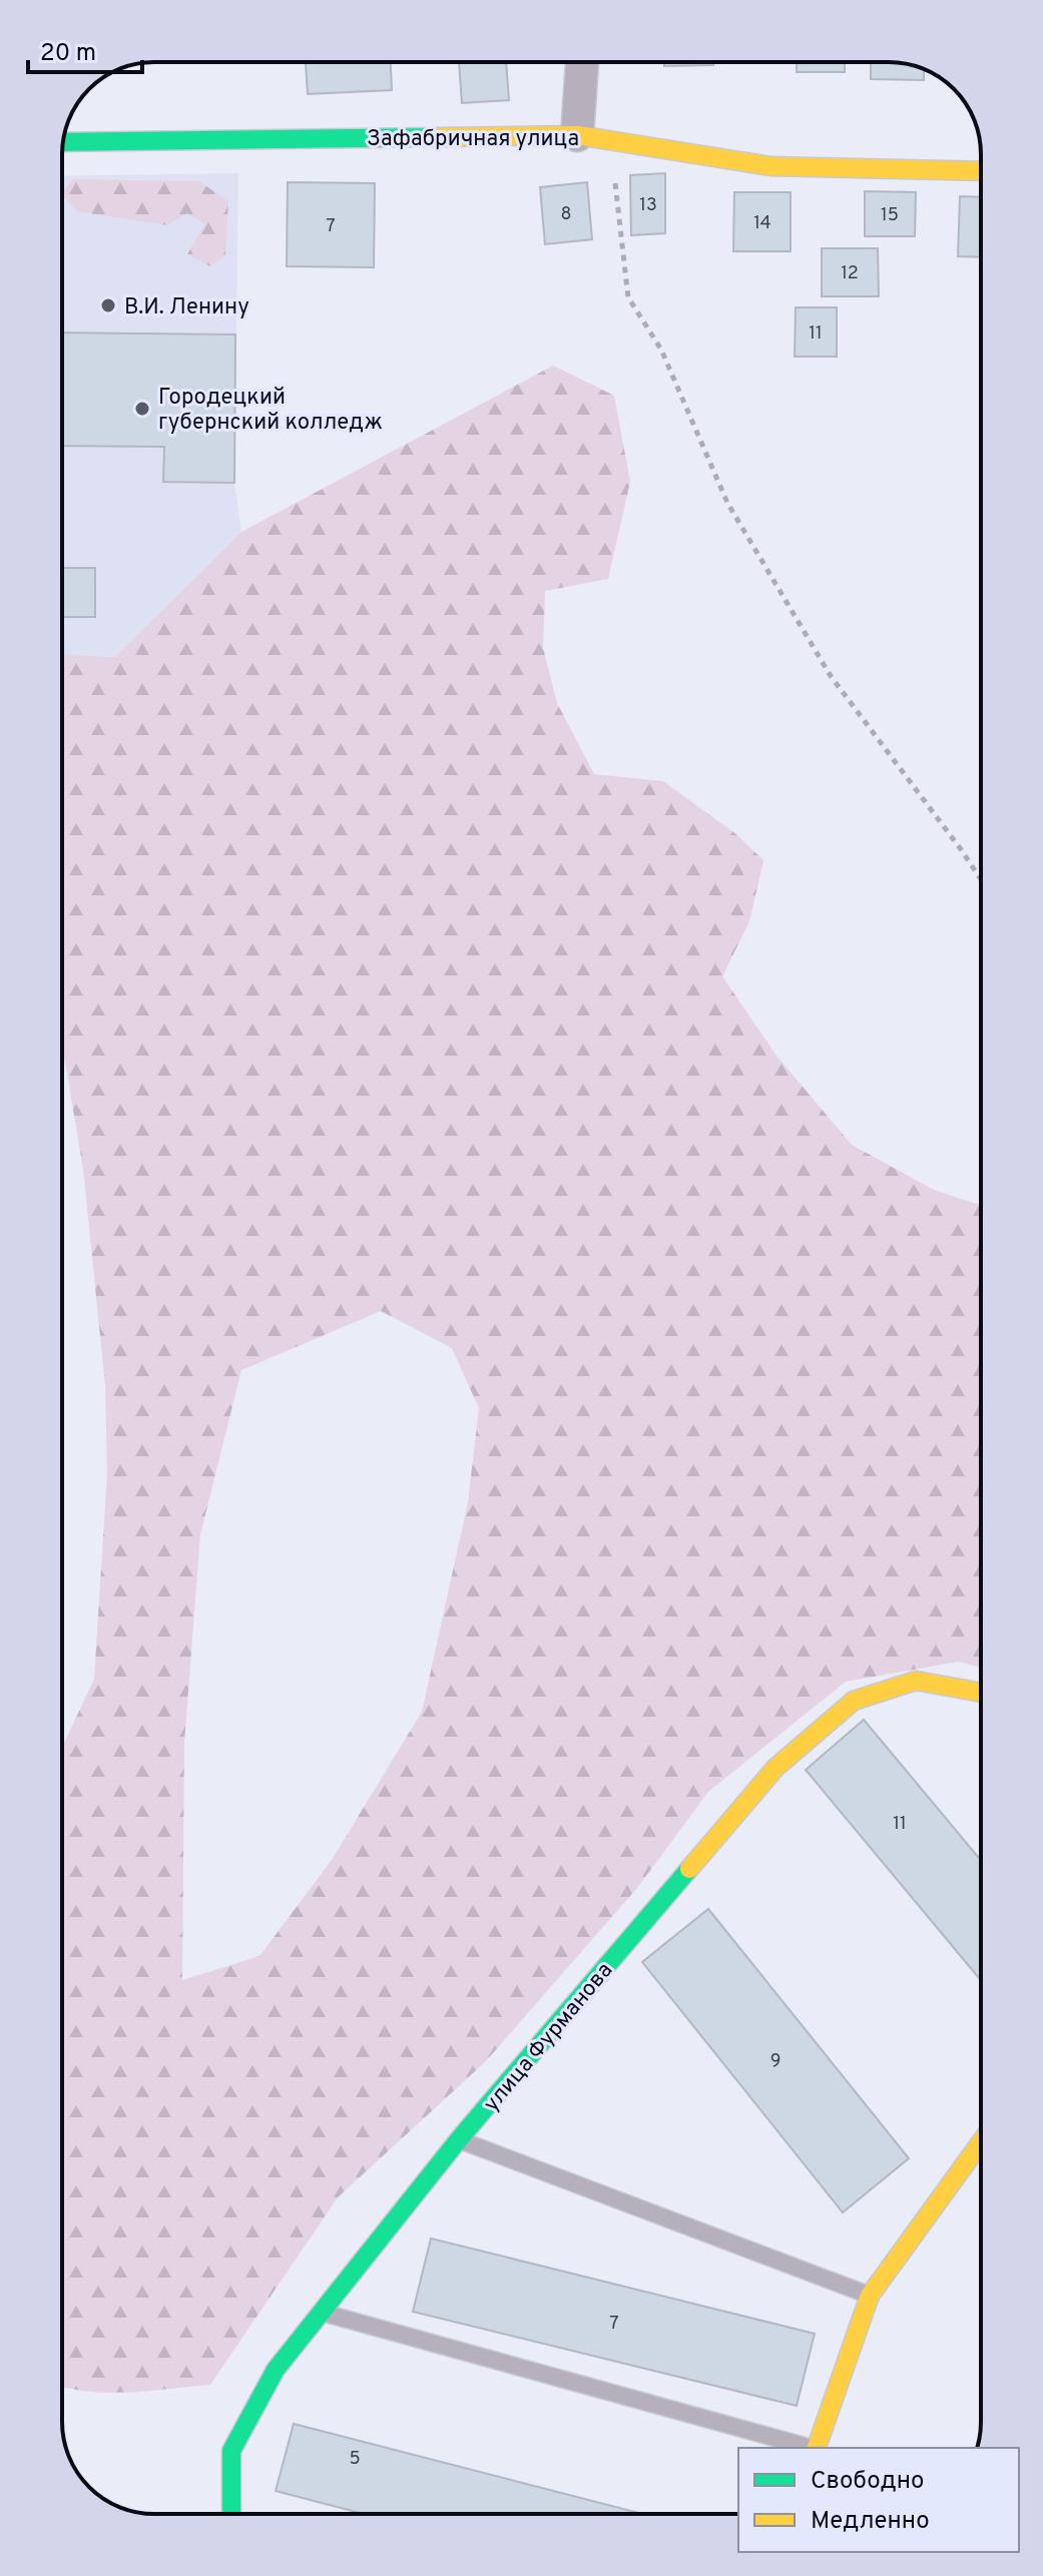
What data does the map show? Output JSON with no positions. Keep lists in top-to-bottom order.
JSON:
{
  "streets": {
    "street": ["Зафабричная улица", "улица Фурманова"]
  },
  "places": ["В.И. Ленину", "Городецкий губернский колледж"],
  "house_numbers": [
    "13",
    "8",
    "15",
    "14",
    "7",
    "12",
    "11",
    "11",
    "9",
    "7",
    "5"
  ],
  "legend": ["Свободно", "Медленно"],
  "scale_bar": "20 m"
}
